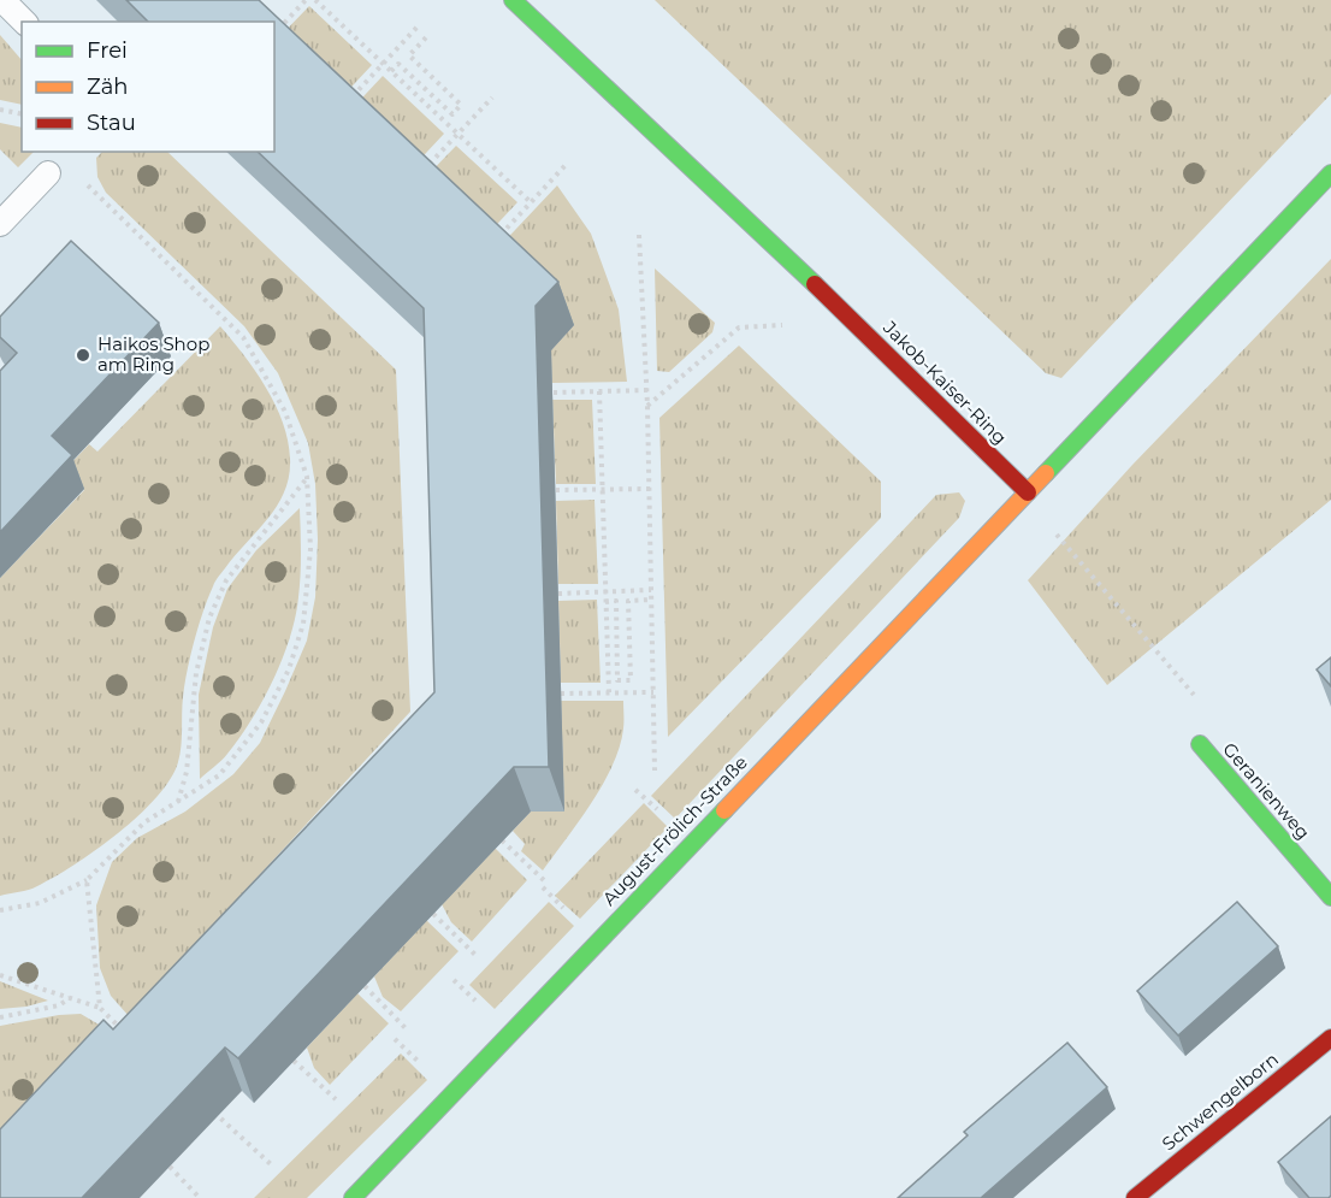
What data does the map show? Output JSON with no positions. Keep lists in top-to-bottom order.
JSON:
{
  "streets": {
    "street": [
      "Jakob-Kaiser-Ring",
      "Geranienweg",
      "August-Frölich-Straße",
      "Schwengelborn"
    ]
  },
  "crossings": [
    ["Jakob-Kaiser-Ring", "August-Frölich-Straße"]
  ],
  "places": ["Haikos Shop am Ring"],
  "legend": ["Frei", "Zäh", "Stau"]
}
